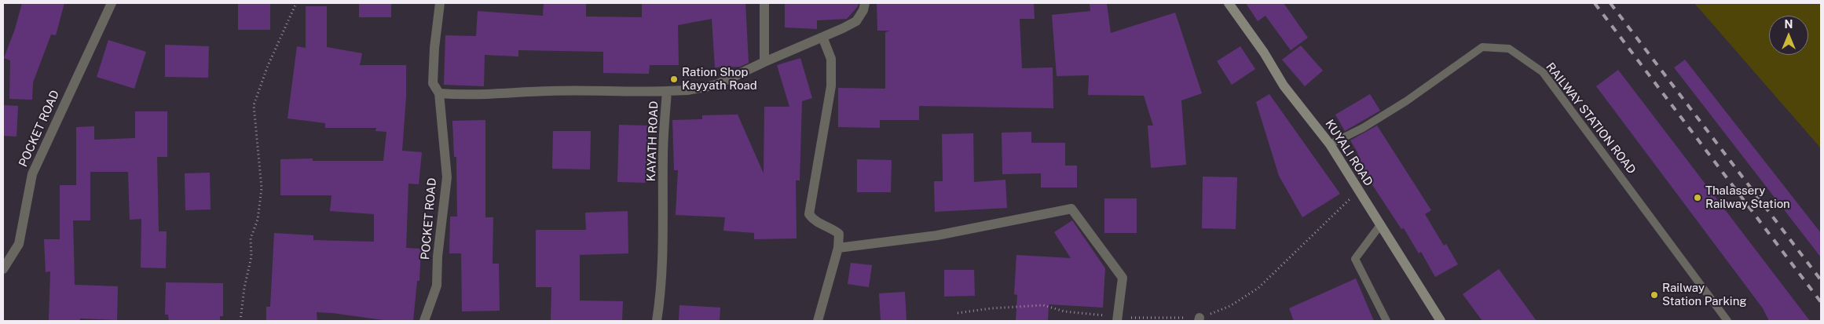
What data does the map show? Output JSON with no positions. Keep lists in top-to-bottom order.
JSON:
{
  "streets": {
    "main road": ["KUYALI ROAD"],
    "street": ["POCKET ROAD", "KAYATH ROAD"],
    "lane": ["RAILWAY STATION ROAD"]
  },
  "crossings": [
    ["RAILWAY STATION ROAD", "KUYALI ROAD"]
  ],
  "places": ["Ration Shop Kayyath Road", "Thalassery Railway Station", "Railway Station Parking"],
  "north": "top"
}
